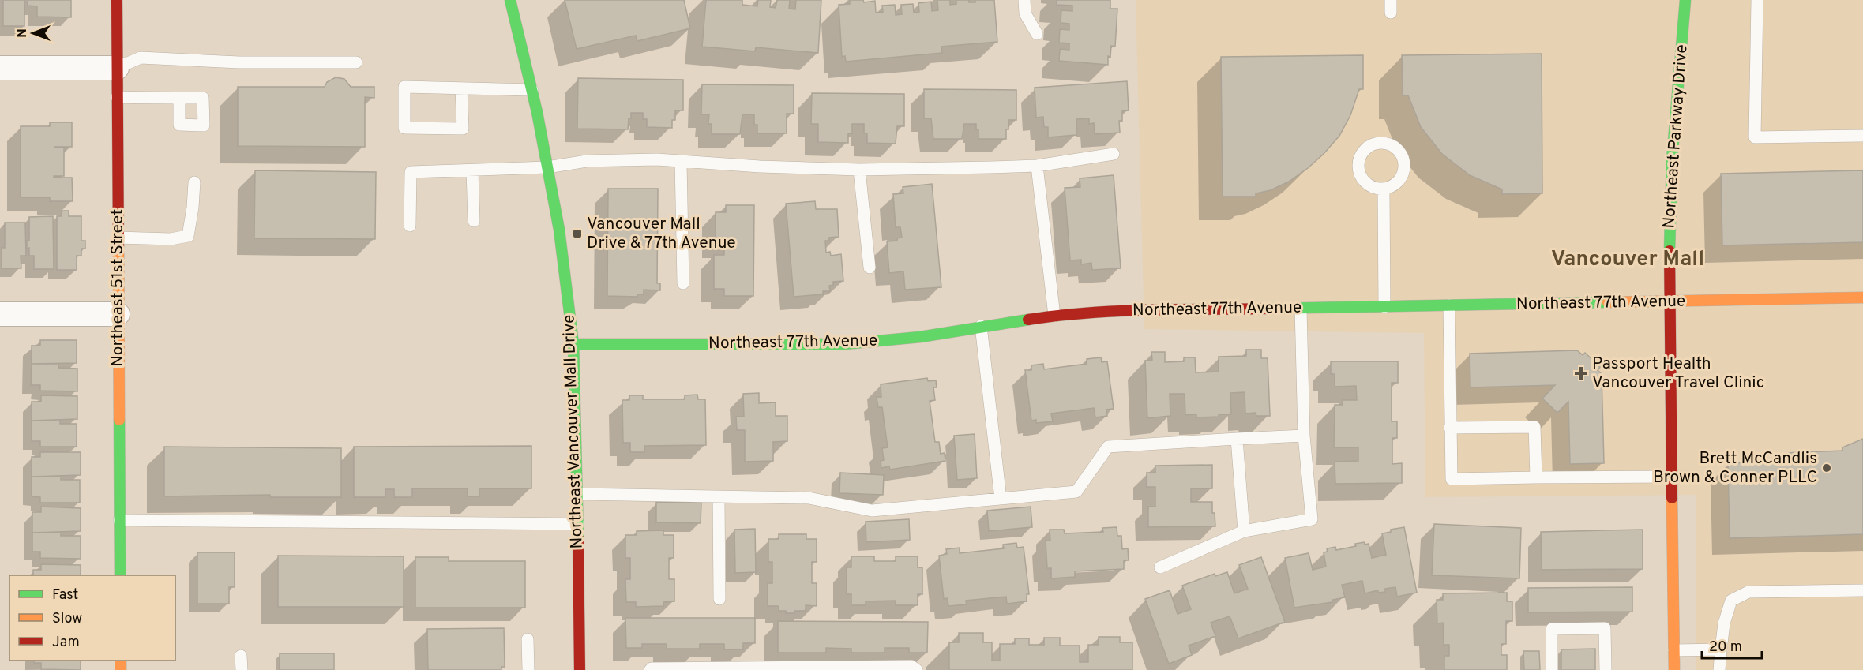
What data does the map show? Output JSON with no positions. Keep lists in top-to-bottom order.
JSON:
{
  "streets": {
    "street": [
      "Northeast Parkway Drive",
      "Northeast 51st Street",
      "Northeast 77th Avenue",
      "Northeast Vancouver Mall Drive"
    ]
  },
  "crossings": [
    ["Northeast Parkway Drive", "Northeast 77th Avenue"],
    ["Northeast 77th Avenue", "Northeast Vancouver Mall Drive"]
  ],
  "districts": ["Vancouver Mall"],
  "places": {
    "transit": ["Vancouver Mall Drive & 77th Avenue"],
    "health": ["Passport Health Vancouver Travel Clinic"],
    "other": ["Brett McCandlis Brown & Conner PLLC"]
  },
  "legend": ["Fast", "Slow", "Jam"],
  "scale_bar": "20 m",
  "north": "left"
}
